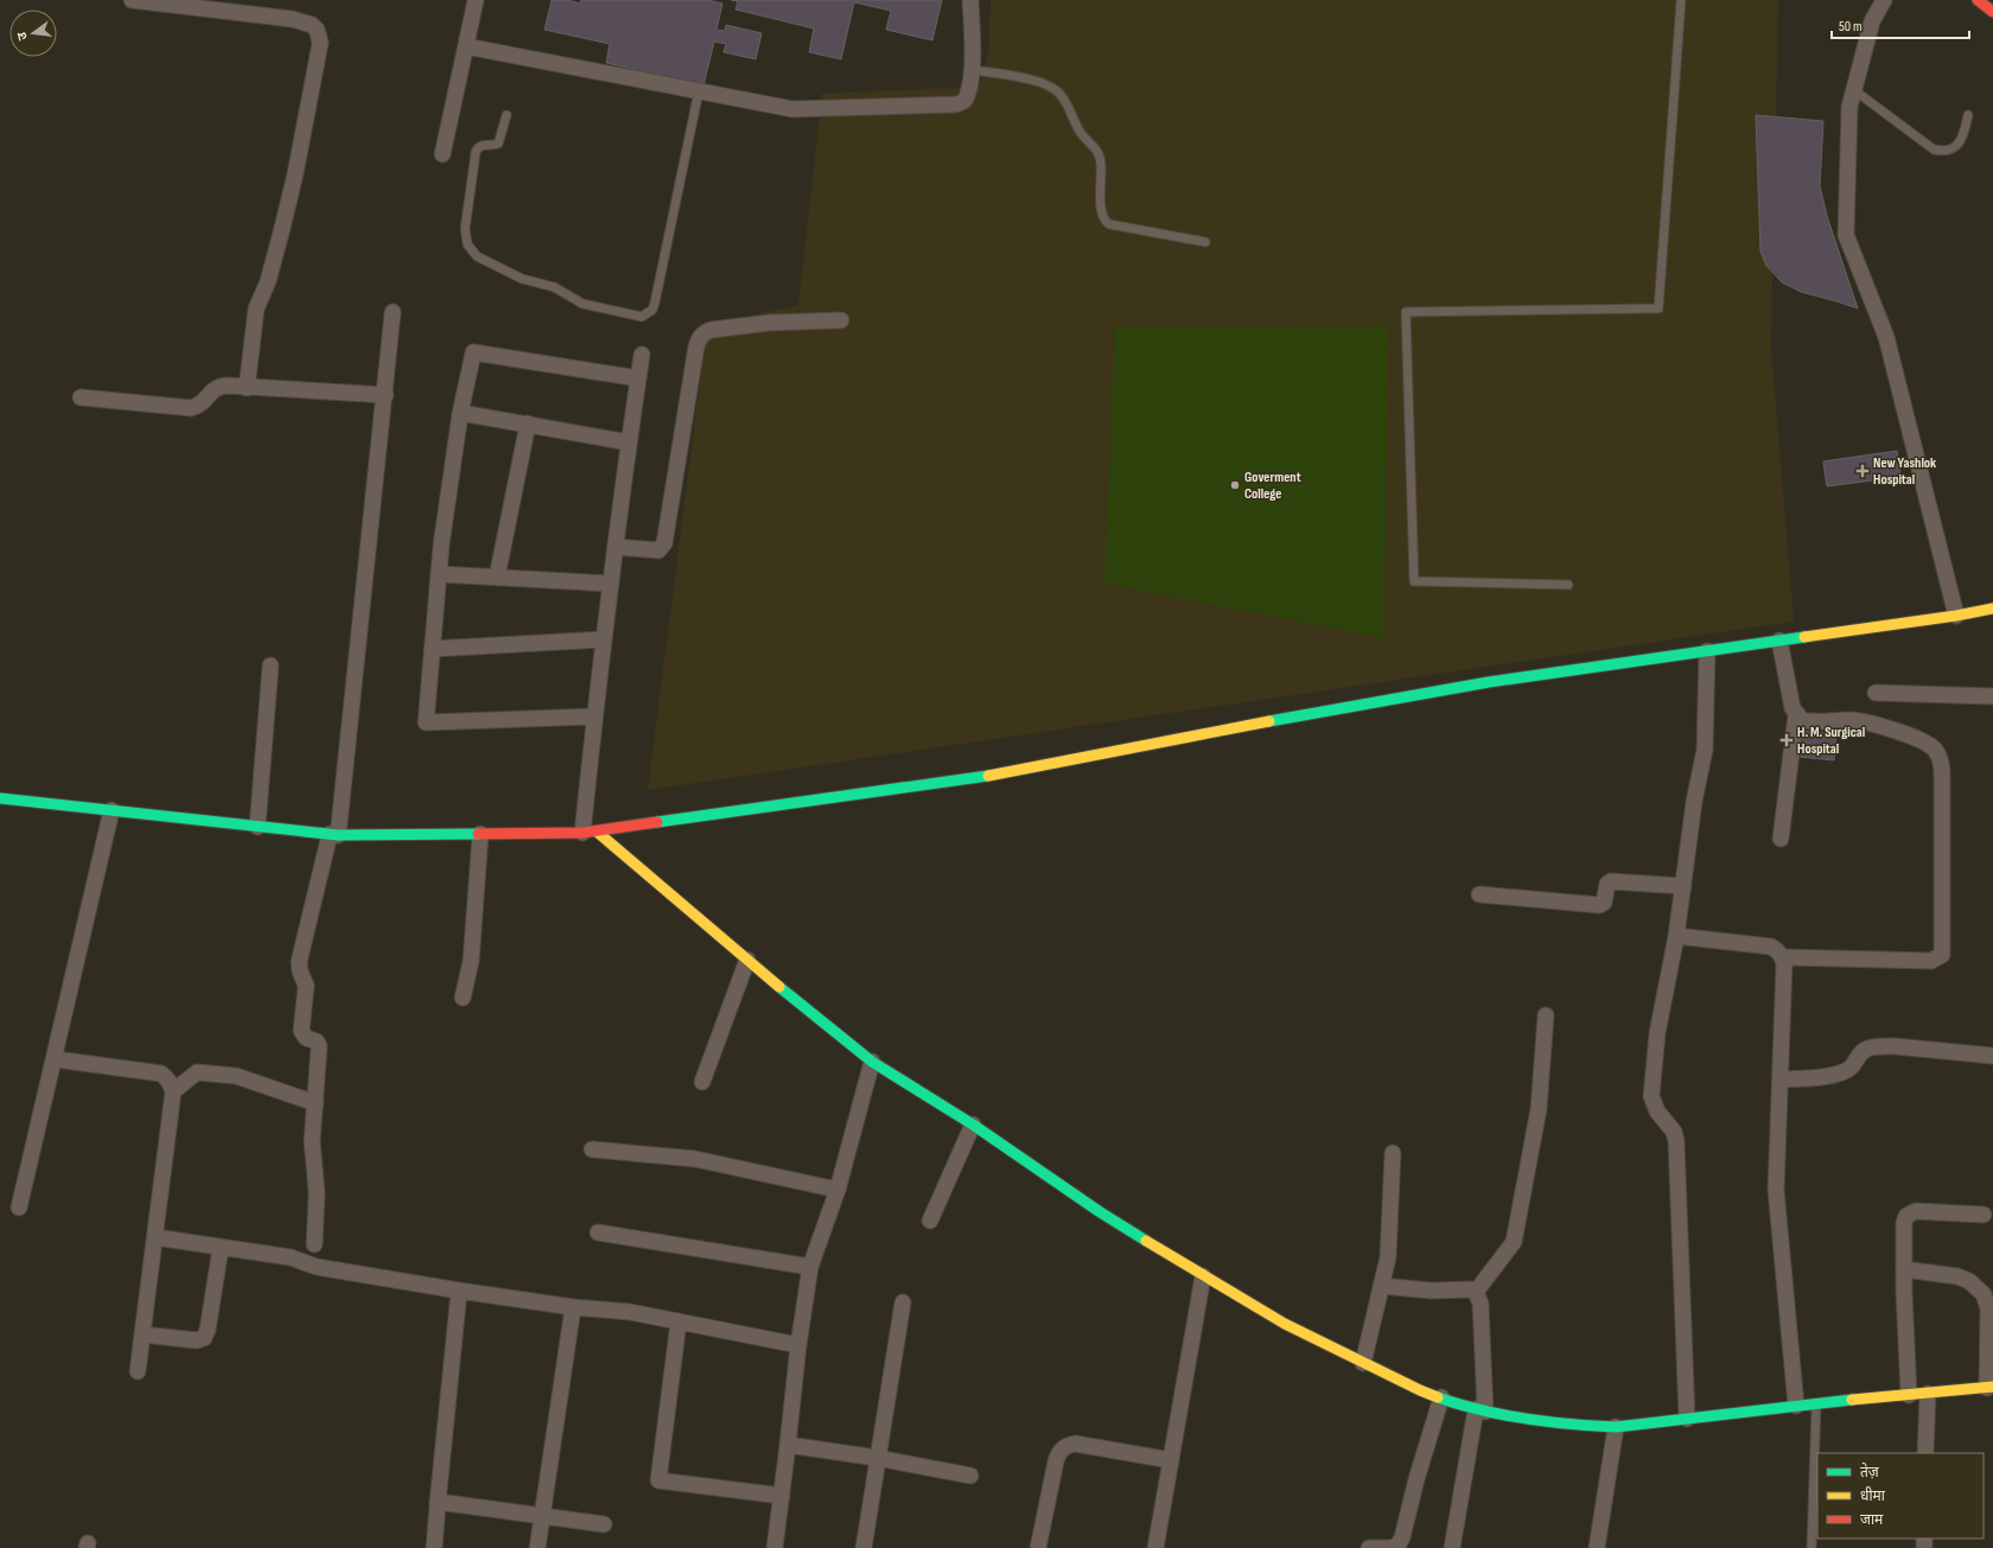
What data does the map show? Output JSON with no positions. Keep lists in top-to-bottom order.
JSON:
{
  "places": {
    "health": ["New Yashlok Hospital", "H. M. Surgical Hospital"],
    "other": ["Goverment College"]
  },
  "legend": ["तेज़", "धीमा", "जाम"],
  "scale_bar": "50 m",
  "north": "left"
}
